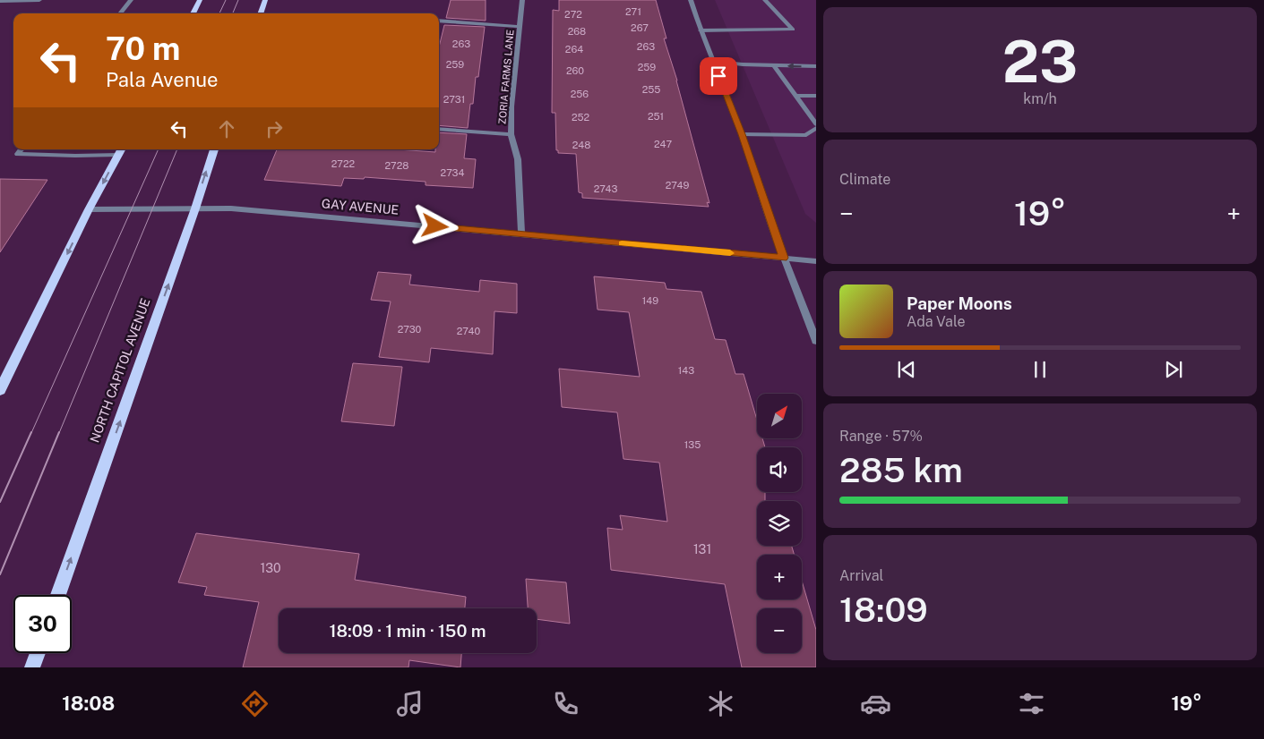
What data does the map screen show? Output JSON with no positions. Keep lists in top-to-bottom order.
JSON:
{
  "streets": {
    "main road": ["NORTH CAPITOL AVENUE"],
    "street": ["ZORIA FARMS LANE", "GAY AVENUE"]
  },
  "crossings": [
    ["ZORIA FARMS LANE", "GAY AVENUE"],
    ["GAY AVENUE", "NORTH CAPITOL AVENUE"]
  ],
  "one_way": ["NORTH CAPITOL AVENUE"],
  "house_numbers": [
    "271",
    "272",
    "267",
    "268",
    "263",
    "263",
    "264",
    "259",
    "259",
    "260",
    "255",
    "256",
    "2731",
    "251",
    "252",
    "247",
    "248",
    "2722",
    "2728",
    "2734",
    "2749",
    "2743",
    "149",
    "2730",
    "2740",
    "143",
    "135",
    "131",
    "130"
  ],
  "north": "top right",
  "page": {
    "tile": [
      ["23", "km/h"],
      "Climate",
      ["Range · 57%", "285 km"],
      ["Arrival", "18:09"]
    ],
    "turn": ["70 m", "Pala Avenue"],
    "heat": ["−", "19°", "+"],
    "song": ["Paper Moons", "Ada Vale"],
    "map_buttons": ["+", "−"],
    "limit": "30",
    "trip": "18:09 · 1 min · 150 m",
    "tabs": ["18:08", "19°"]
  }
}
